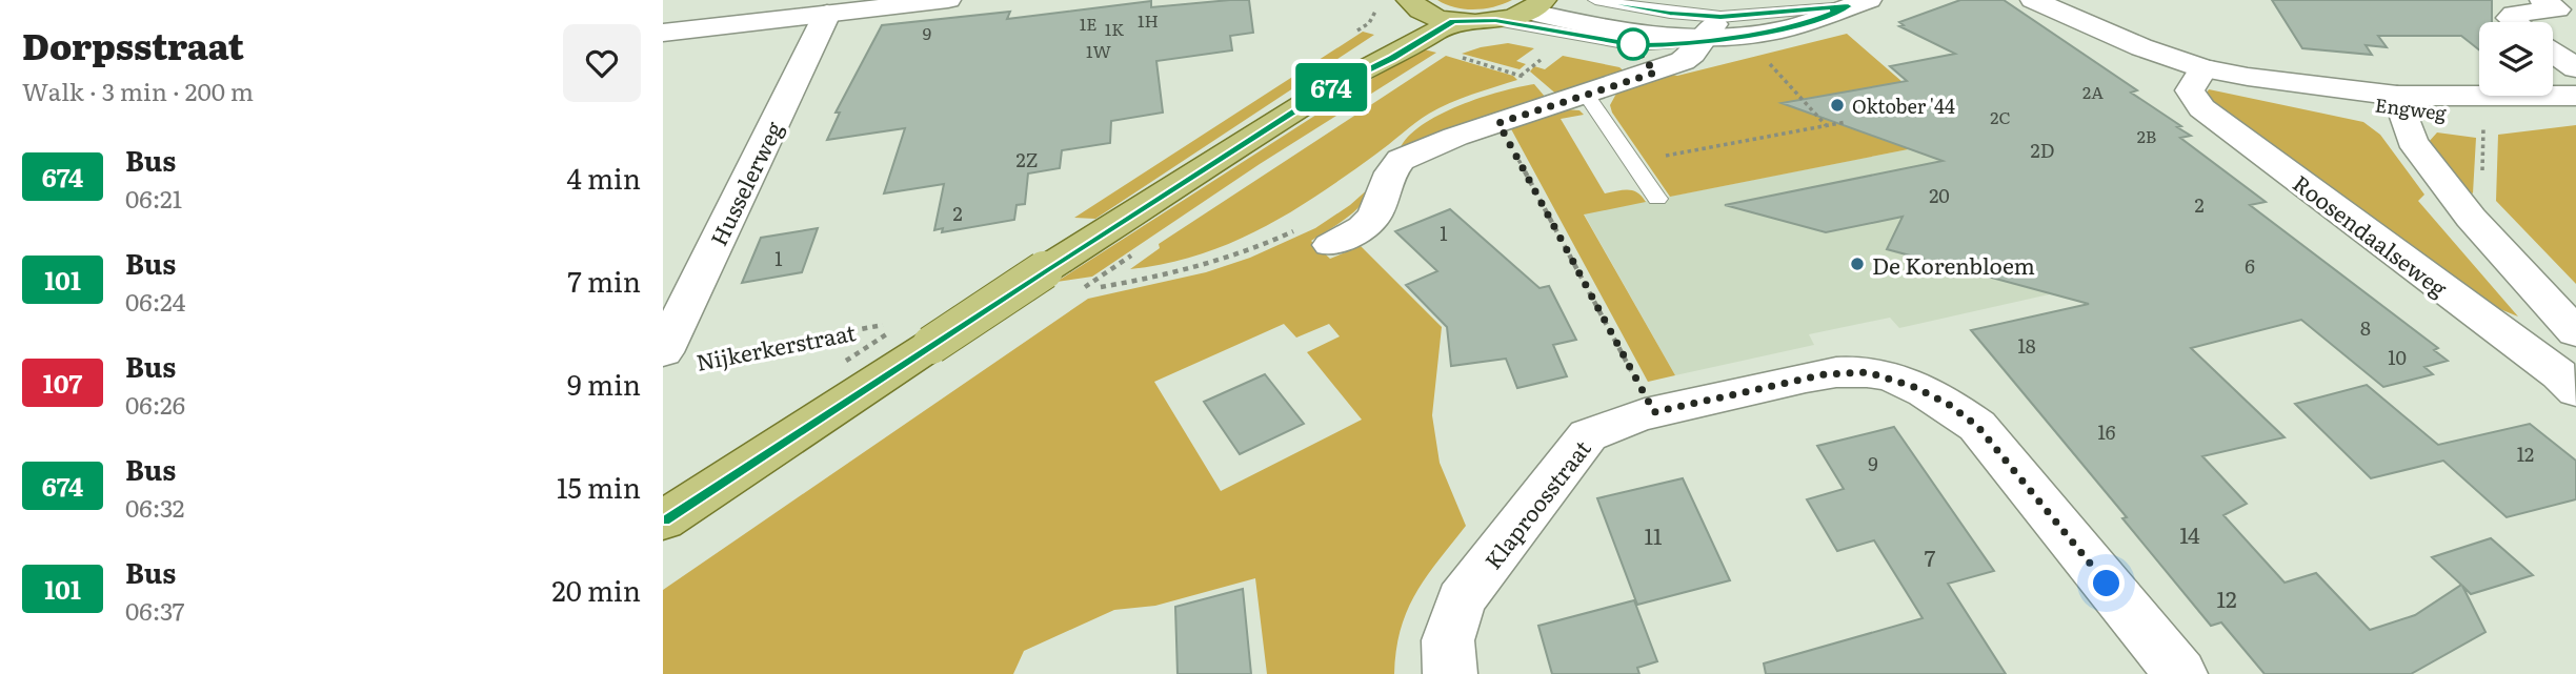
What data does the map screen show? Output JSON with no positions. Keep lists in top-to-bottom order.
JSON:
{
  "streets": {
    "street": [
      "Engweg",
      "Husselerweg",
      "Roosendaalseweg",
      "Klaproosstraat"
    ],
    "path": ["Nijkerkerstraat"]
  },
  "crossings": [
    ["Engweg", "Roosendaalseweg"]
  ],
  "places": ["Oktober '44", "De Korenbloem"],
  "lines": ["bus line 674"],
  "house_numbers": [
    "1H",
    "1E",
    "1K",
    "9",
    "1W",
    "2A",
    "2C",
    "2B",
    "2D",
    "2Z",
    "20",
    "2",
    "2",
    "1",
    "1",
    "6",
    "8",
    "18",
    "10",
    "16",
    "12",
    "9",
    "14",
    "11",
    "7",
    "12"
  ],
  "page": {
    "heading": ["Dorpsstraat", "Walk · 3 min · 200 m"],
    "on_map": "674",
    "list": [
      {
        "mark": "674",
        "name": "Bus",
        "note": "06:21",
        "value": "4 min"
      },
      {
        "mark": "101",
        "name": "Bus",
        "note": "06:24",
        "value": "7 min"
      },
      {
        "mark": "107",
        "name": "Bus",
        "note": "06:26",
        "value": "9 min"
      },
      {
        "mark": "674",
        "name": "Bus",
        "note": "06:32",
        "value": "15 min"
      },
      {
        "mark": "101",
        "name": "Bus",
        "note": "06:37",
        "value": "20 min"
      }
    ]
  }
}
